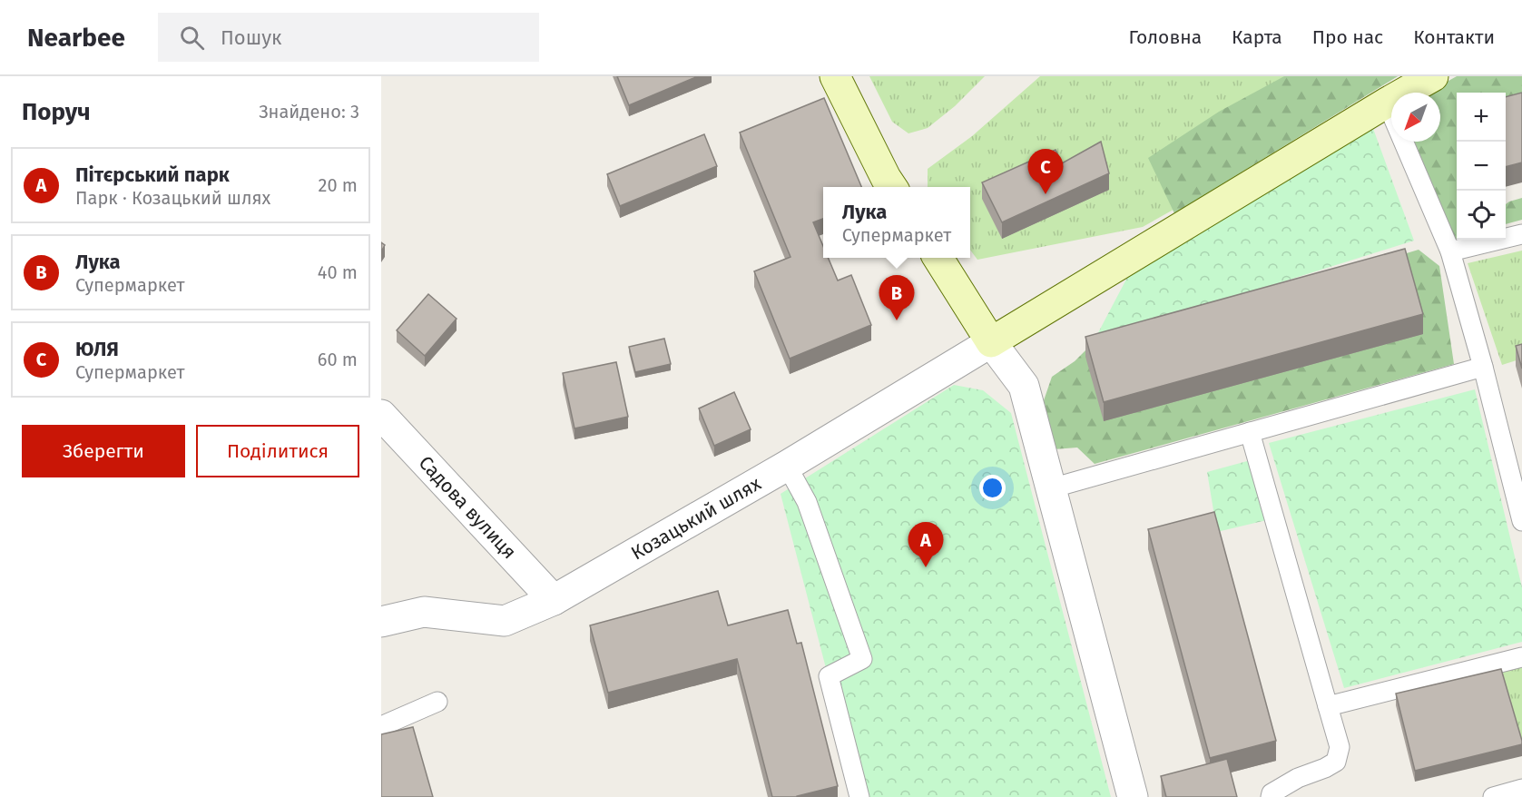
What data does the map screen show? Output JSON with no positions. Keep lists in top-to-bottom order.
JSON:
{
  "streets": {
    "street": ["Садова вулиця", "Козацький шлях"]
  },
  "crossings": [
    ["Садова вулиця", "Козацький шлях"]
  ],
  "north": "bottom left",
  "page": {
    "header": "Nearbee",
    "search": "Пошук",
    "nav": [
      "Головна",
      "Карта",
      "Про нас",
      "Контакти"
    ],
    "heading": ["Поруч", "Знайдено: 3"],
    "map_buttons": ["+", "−"],
    "list": [
      {
        "mark": "A",
        "name": "Пітєрський парк",
        "note": "Парк · Козацький шлях",
        "value": "20 m"
      },
      {
        "mark": "B",
        "name": "Лука",
        "note": "Супермаркет",
        "value": "40 m"
      },
      {
        "mark": "C",
        "name": "ЮЛЯ",
        "note": "Супермаркет",
        "value": "60 m"
      }
    ],
    "pins": ["C", "B", "A"],
    "popup": ["Лука", "Супермаркет"],
    "buttons": ["Зберегти", "Поділитися"]
  }
}
